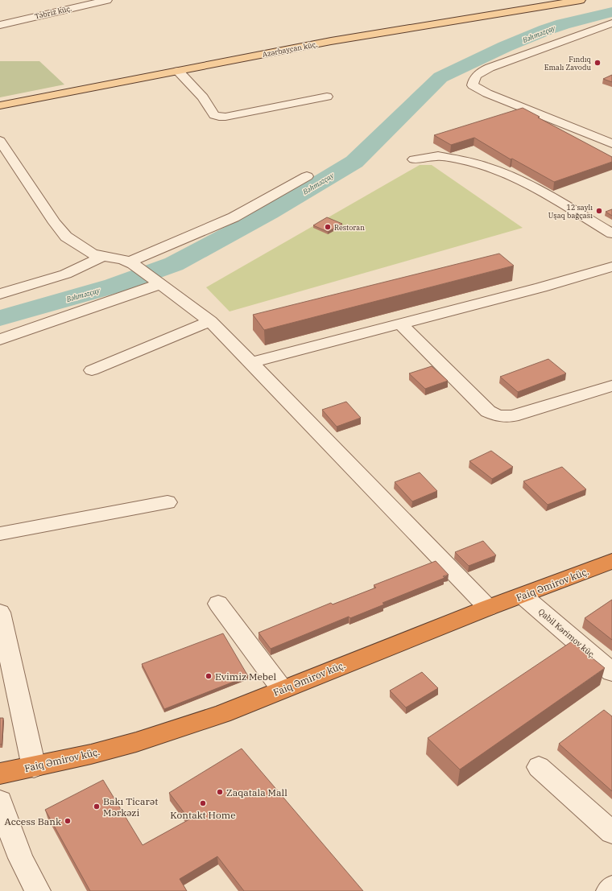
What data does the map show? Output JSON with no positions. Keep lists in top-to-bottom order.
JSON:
{
  "streets": {
    "highway": ["Faiq Əmirov küç."],
    "main road": ["Azərbaycan küç."],
    "street": ["Təbriz küç.", "Qabil Kərimov küç."]
  },
  "crossings": [
    ["Faiq Əmirov küç.", "Qabil Kərimov küç."]
  ],
  "water": ["Bəhməzçay"],
  "places": [
    "Fındıq Emalı Zavodu",
    "12 saylı Uşaq bağçası",
    "Restoran",
    "Evimiz Mebel",
    "Zaqatala Mall",
    "Kontakt Home",
    "Bakı Ticarət Mərkəzi",
    "Access Bank"
  ]
}
